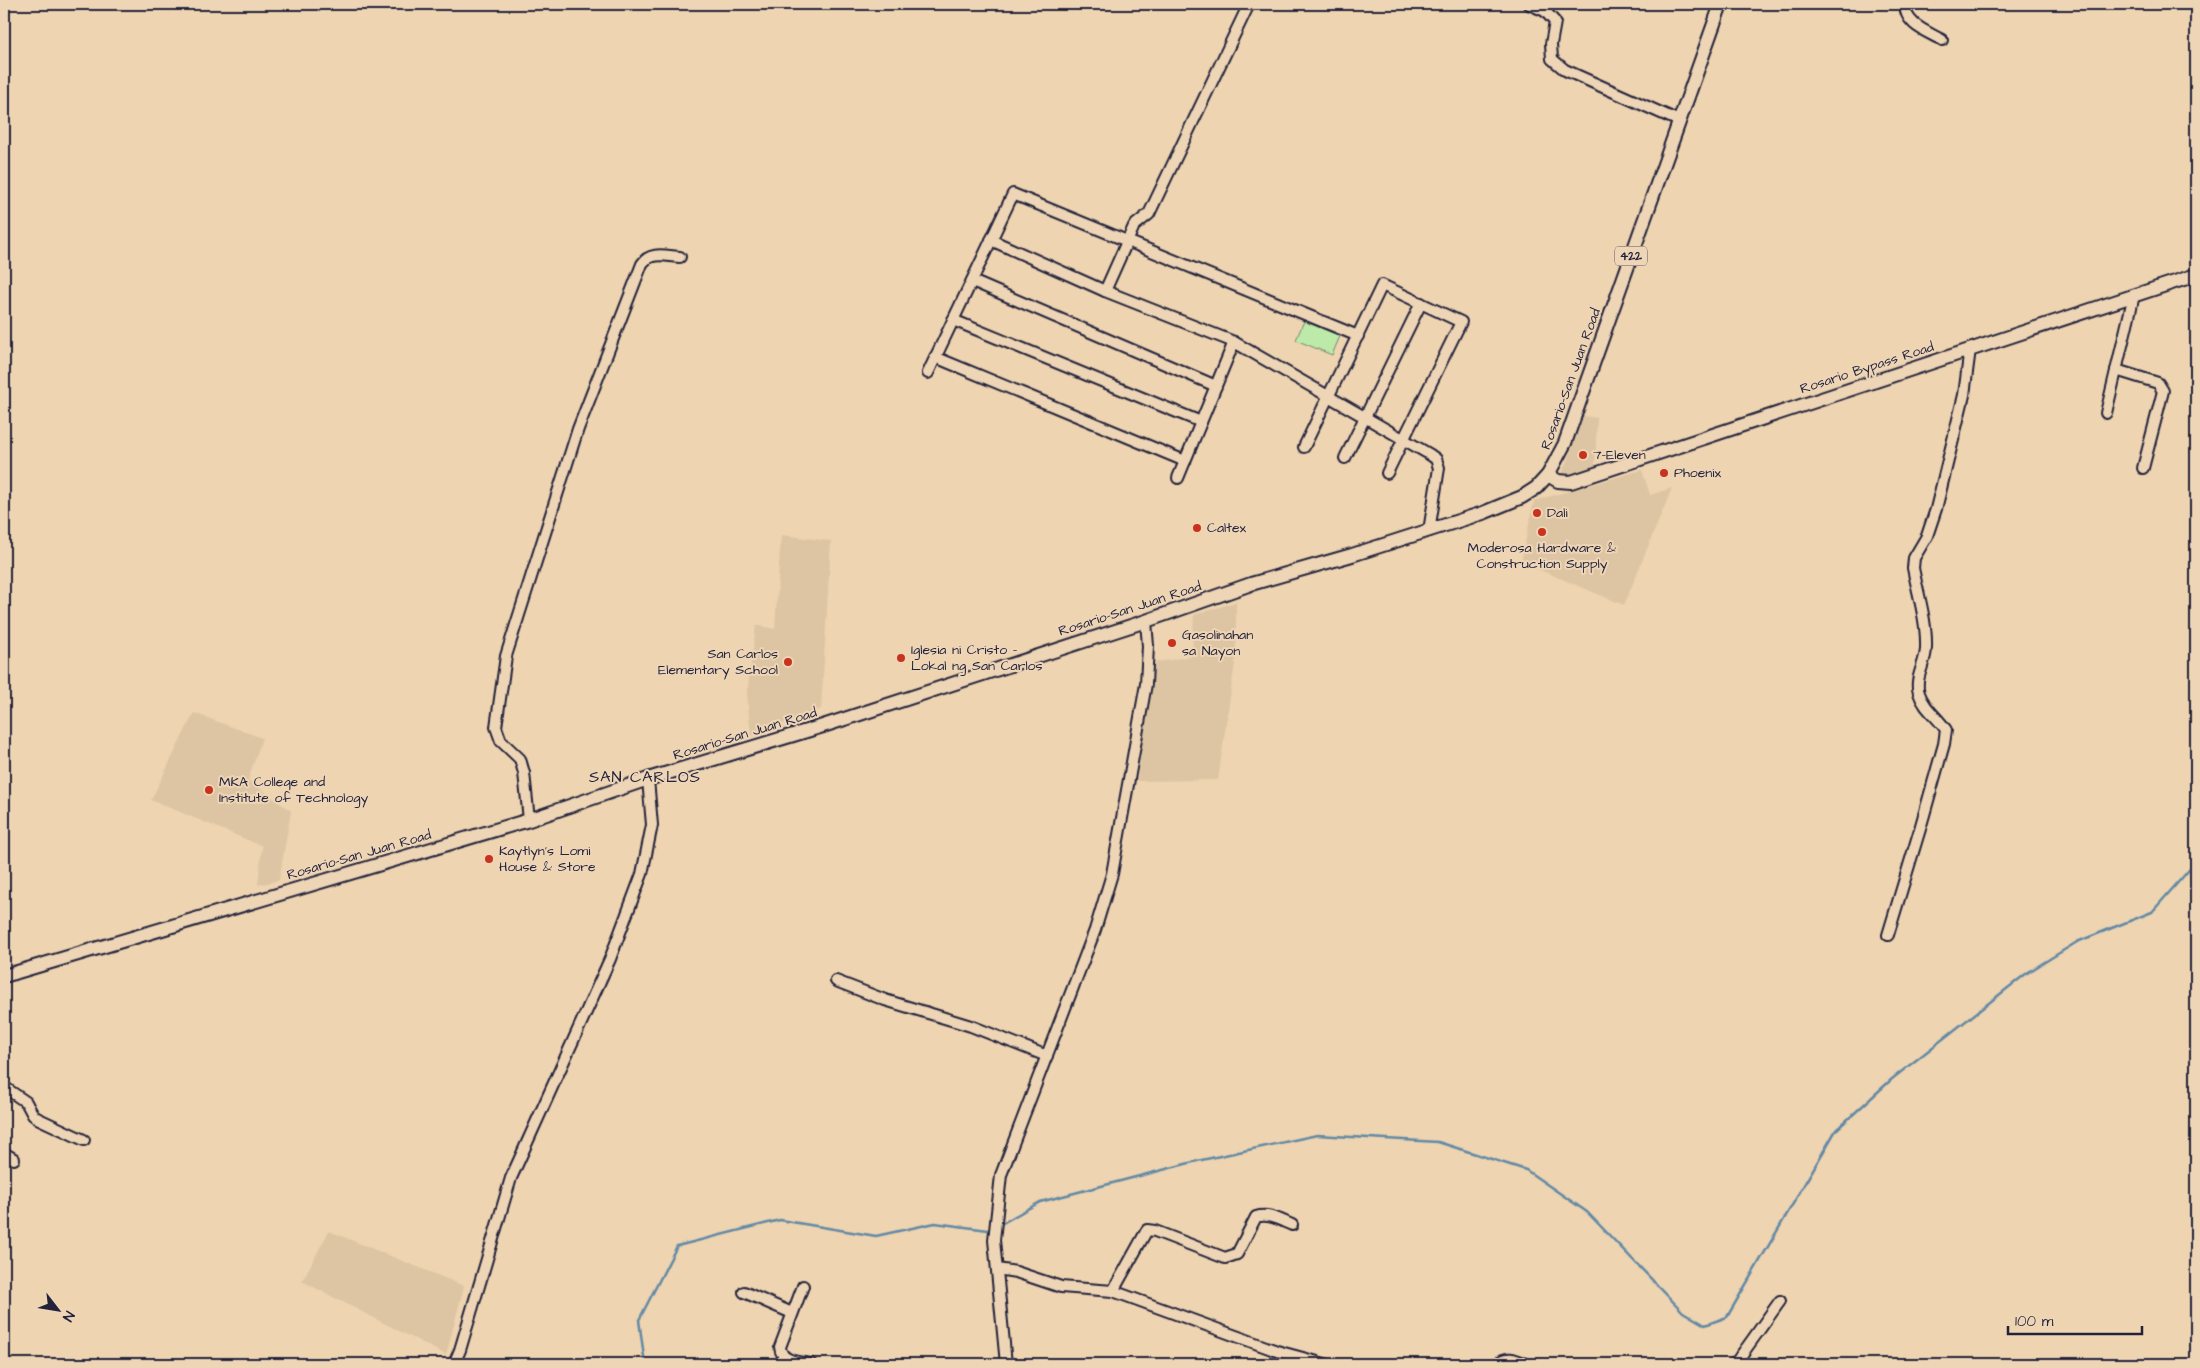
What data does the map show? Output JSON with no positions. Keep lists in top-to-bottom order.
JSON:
{
  "streets": {
    "main road": ["422", "Rosario Bypass Road", "Rosario-San Juan Road"]
  },
  "crossings": [
    ["Rosario Bypass Road", "Rosario-San Juan Road"]
  ],
  "districts": ["SAN CARLOS"],
  "places": [
    "7-Eleven",
    "Phoenix",
    "Dali",
    "Caltex",
    "Moderosa Hardware & Construction Supply",
    "Gasolinahan sa Nayon",
    "Iglesia ni Cristo - Lokal ng San Carlos",
    "San Carlos Elementary School",
    "MKA College and Institute of Technology",
    "Kaytlyn's Lomi House & Store"
  ],
  "scale_bar": "100 m",
  "north": "bottom right"
}
